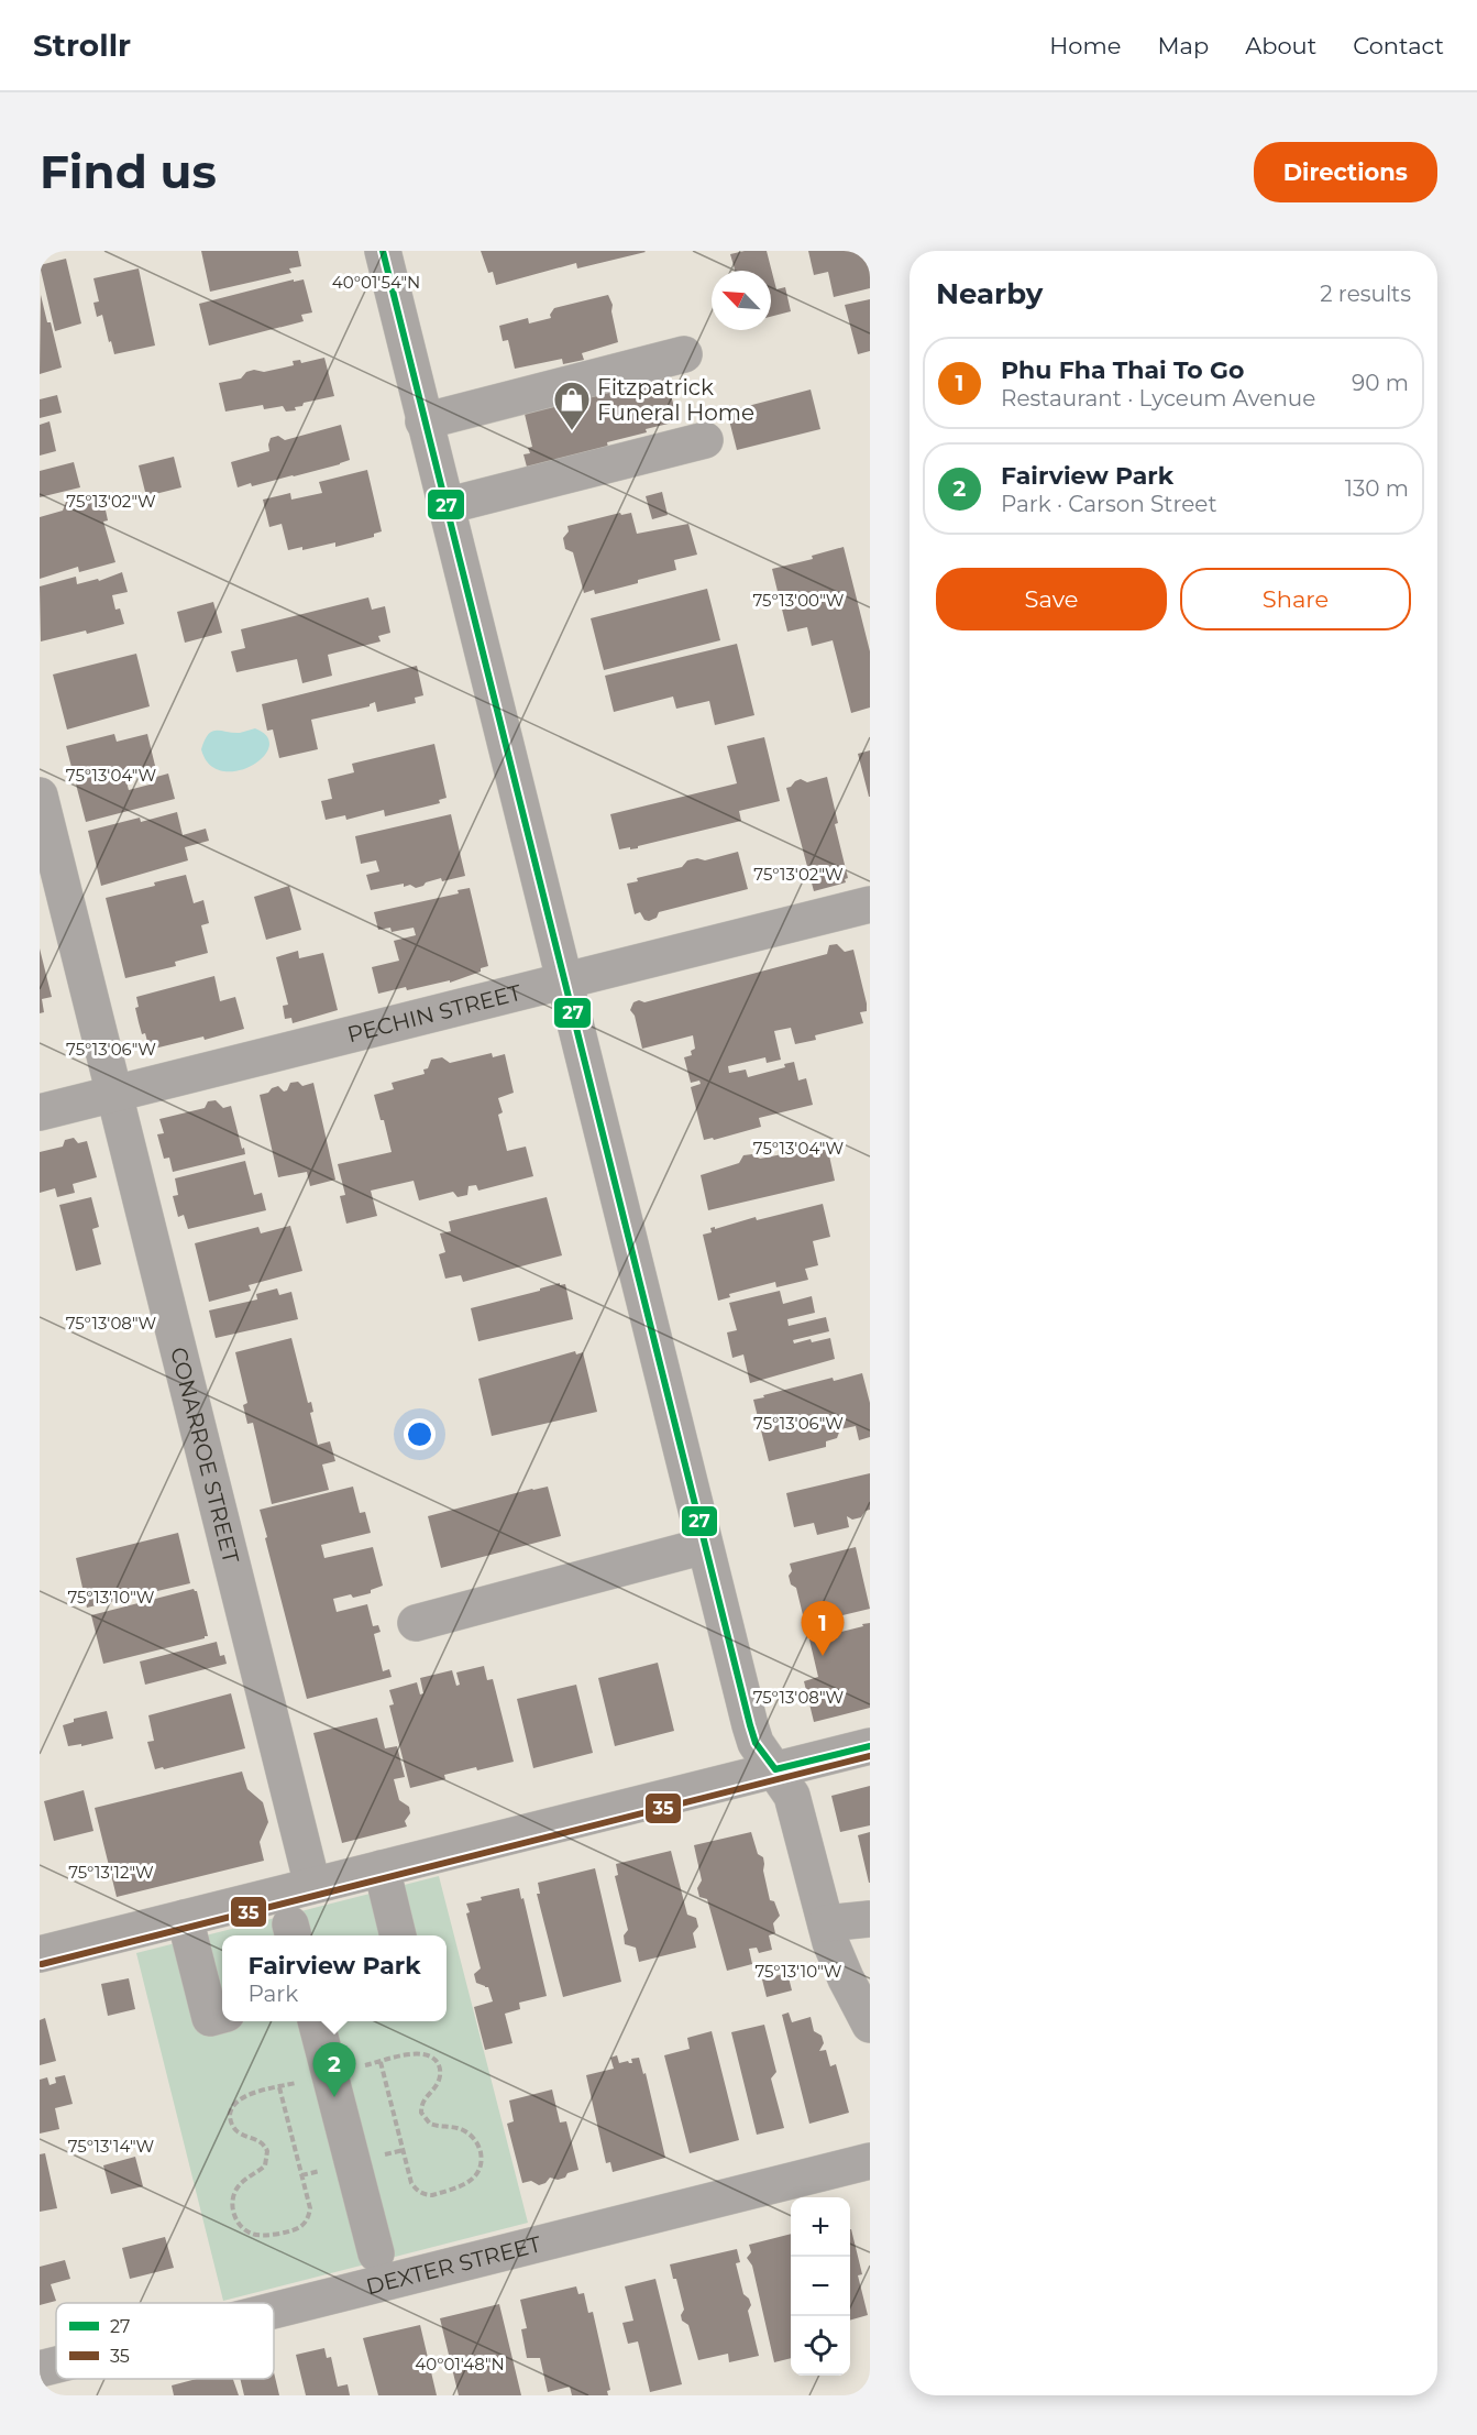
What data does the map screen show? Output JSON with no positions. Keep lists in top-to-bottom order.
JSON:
{
  "streets": {
    "street": ["PECHIN STREET", "CONARROE STREET", "DEXTER STREET"]
  },
  "crossings": [
    ["PECHIN STREET", "CONARROE STREET"]
  ],
  "places": {
    "shop": ["Fitzpatrick Funeral Home"]
  },
  "lines": ["transit line 27", "transit line 35"],
  "legend": ["27", "35"],
  "north": "top left",
  "page": {
    "header": "Strollr",
    "nav": [
      "Home",
      "Map",
      "About",
      "Contact"
    ],
    "buttons": [
      "Directions",
      ["Save", "Share"]
    ],
    "title": "Find us",
    "heading": ["Nearby", "2 results"],
    "list": [
      {
        "mark": "1",
        "name": "Phu Fha Thai To Go",
        "note": "Restaurant · Lyceum Avenue",
        "value": "90 m"
      },
      {
        "mark": "2",
        "name": "Fairview Park",
        "note": "Park · Carson Street",
        "value": "130 m"
      }
    ],
    "pins": ["1", "2"],
    "popup": ["Fairview Park", "Park"],
    "map_buttons": ["+", "−"]
  },
  "coordinates": [
    "40°01'54\"N",
    "75°13'02\"W",
    "75°13'00\"W",
    "75°13'04\"W",
    "75°13'06\"W",
    "75°13'08\"W",
    "75°13'10\"W",
    "75°13'12\"W",
    "75°13'14\"W",
    "40°01'48\"N"
  ]
}
